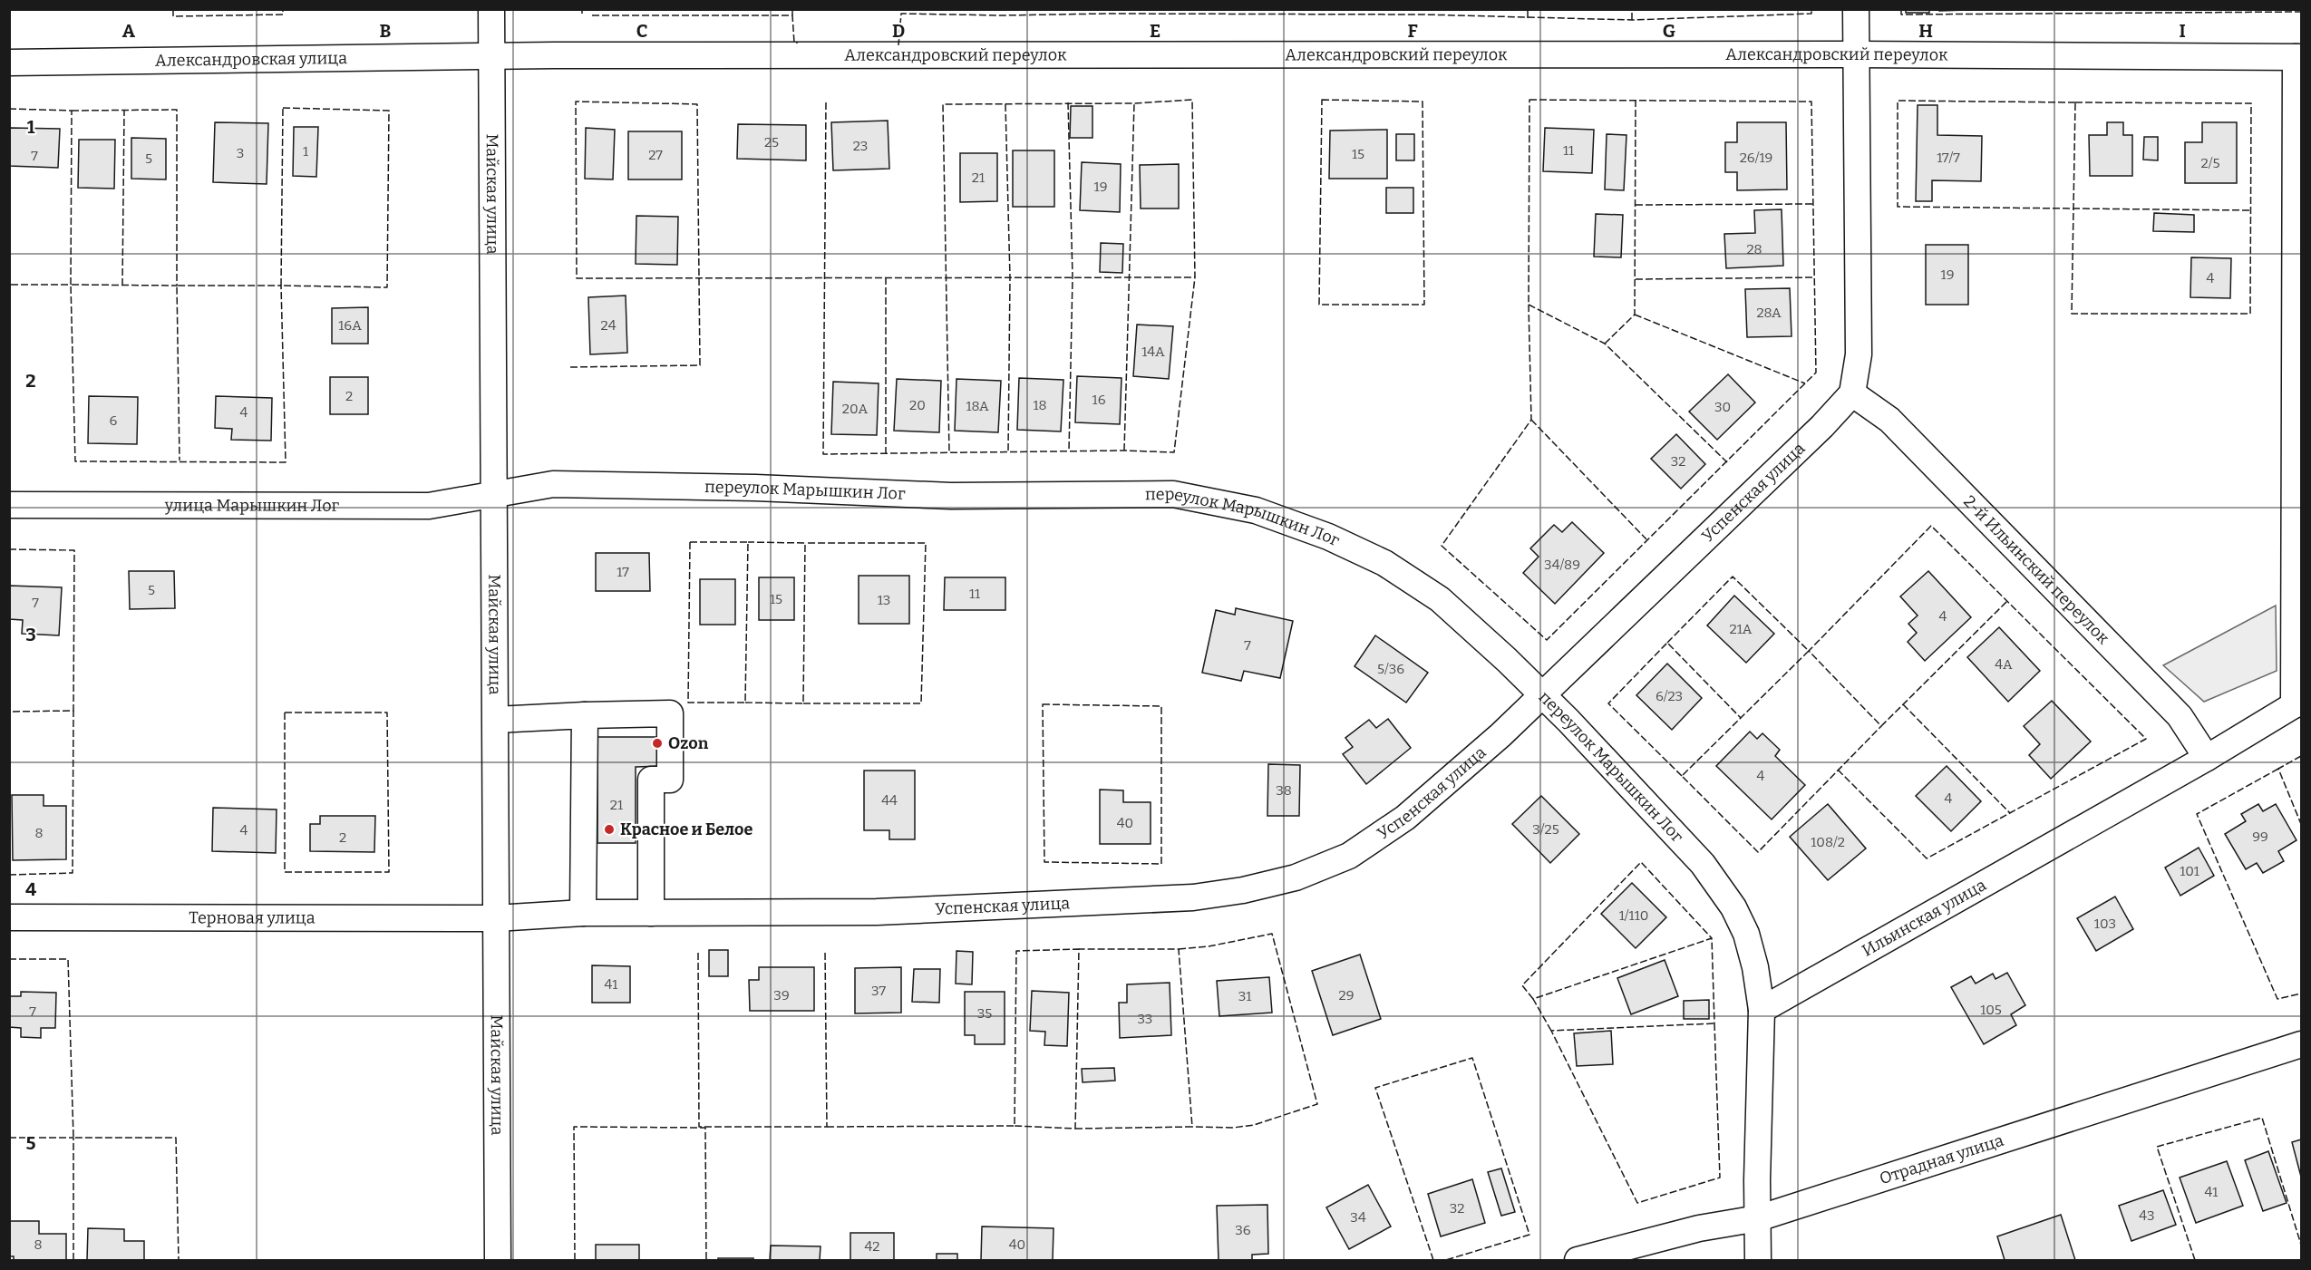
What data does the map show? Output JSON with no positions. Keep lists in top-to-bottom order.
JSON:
{
  "streets": {
    "street": [
      "Александровский переулок",
      "Александровская улица",
      "Майская улица",
      "переулок Марышкин Лог",
      "Успенская улица",
      "улица Марышкин Лог",
      "2-й Ильинский переулок",
      "Терновая улица",
      "Ильинская улица",
      "Отрадная улица"
    ]
  },
  "crossings": [
    ["Александровский переулок", "Александровская улица"],
    ["Александровский переулок", "Майская улица"],
    ["Александровская улица", "Майская улица"],
    ["Майская улица", "переулок Марышкин Лог"],
    ["Майская улица", "Успенская улица"],
    ["Майская улица", "улица Марышкин Лог"],
    ["Майская улица", "Терновая улица"],
    ["переулок Марышкин Лог", "Успенская улица"],
    ["переулок Марышкин Лог", "улица Марышкин Лог"],
    ["переулок Марышкин Лог", "Ильинская улица"],
    ["Успенская улица", "2-й Ильинский переулок"],
    ["Успенская улица", "Терновая улица"],
    ["2-й Ильинский переулок", "Ильинская улица"]
  ],
  "places": ["Ozon", "Красное и Белое"],
  "house_numbers": [
    "25",
    "23",
    "11",
    "1",
    "3",
    "15",
    "27",
    "7",
    "26/19",
    "17/7",
    "5",
    "2/5",
    "21",
    "19",
    "28",
    "19",
    "4",
    "28А",
    "16А",
    "24",
    "14А",
    "2",
    "16",
    "20",
    "18",
    "18А",
    "30",
    "20А",
    "4",
    "6",
    "32",
    "34/89",
    "17",
    "5",
    "11",
    "15",
    "13",
    "7",
    "4",
    "21А",
    "7",
    "4А",
    "5/36",
    "6/23",
    "4",
    "38",
    "4",
    "44",
    "21",
    "40",
    "3/25",
    "4",
    "8",
    "99",
    "2",
    "108/2",
    "101",
    "1/110",
    "103",
    "41",
    "37",
    "39",
    "29",
    "31",
    "105",
    "7",
    "35",
    "33",
    "41",
    "32",
    "43",
    "34",
    "36",
    "8",
    "40",
    "42"
  ],
  "grid": {
    "columns": [
      "A",
      "B",
      "C",
      "D",
      "E",
      "F",
      "G",
      "H",
      "I"
    ],
    "rows": [
      "1",
      "2",
      "3",
      "4",
      "5"
    ]
  }
}
